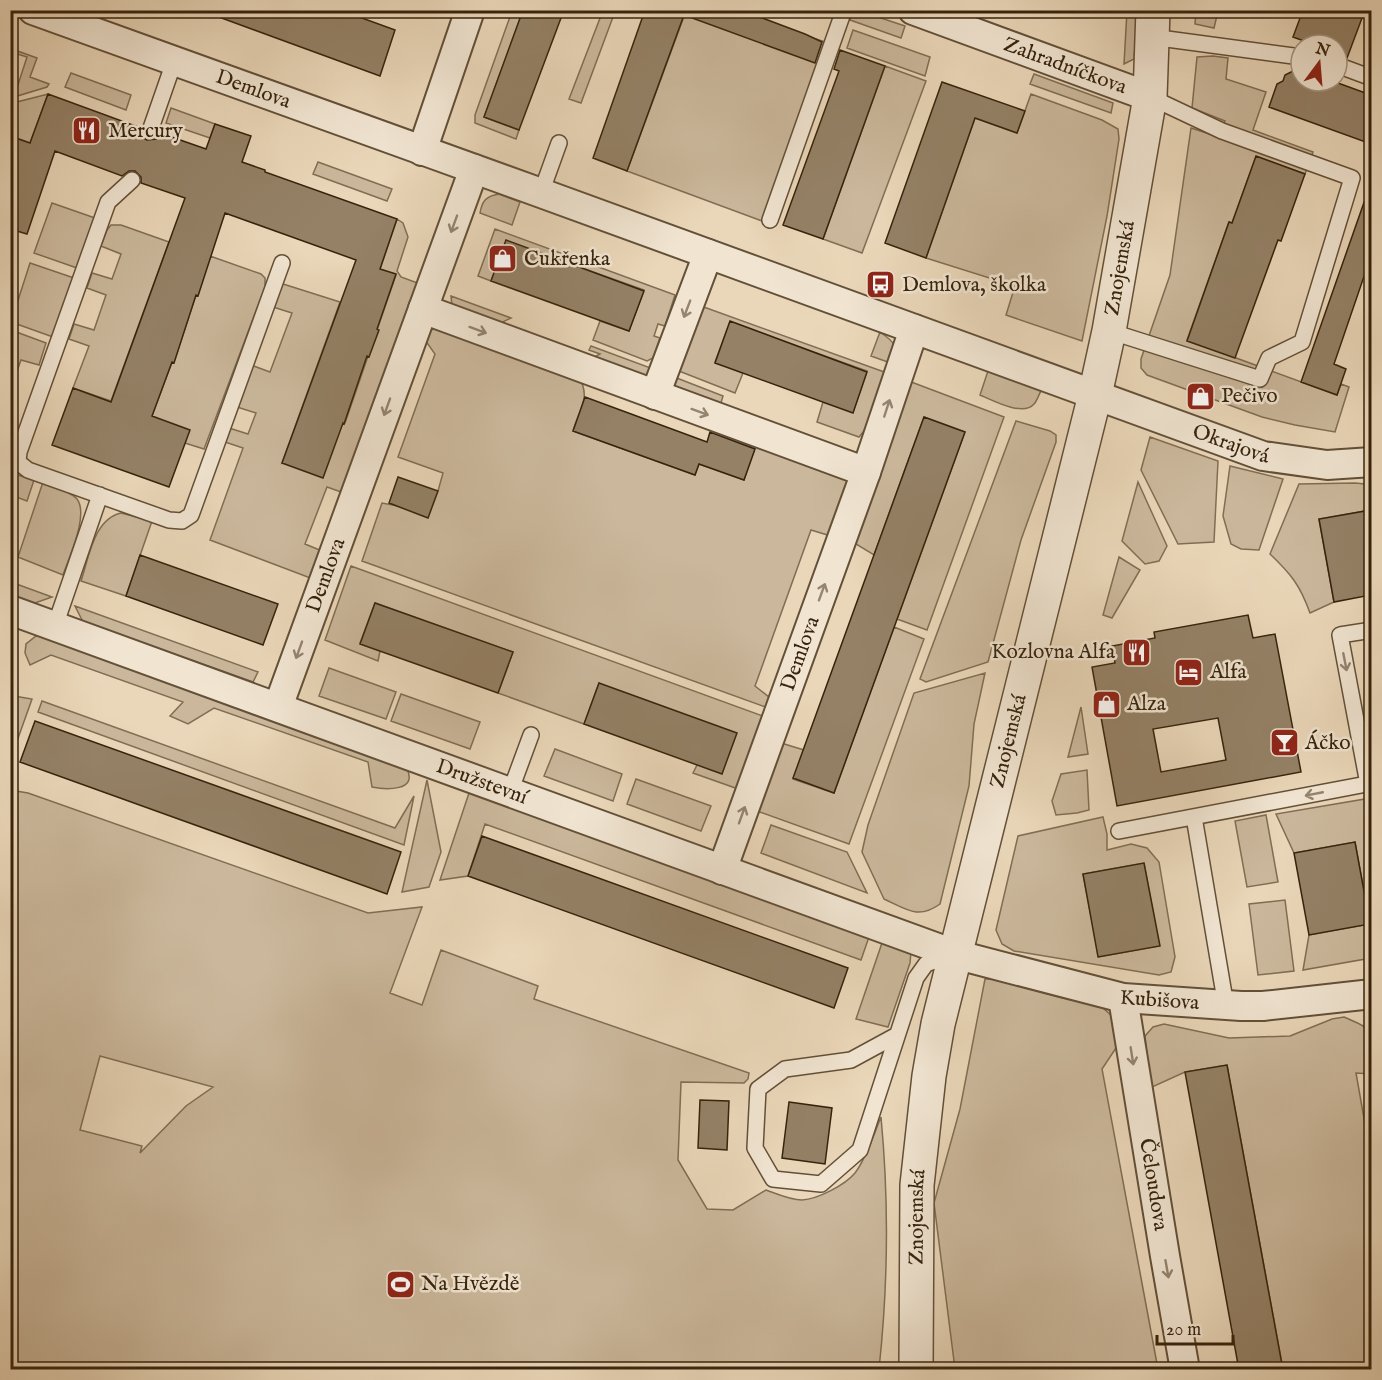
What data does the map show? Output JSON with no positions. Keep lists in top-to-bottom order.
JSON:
{
  "streets": {
    "street": [
      "Zahradníčkova",
      "Demlova",
      "Znojemská",
      "Okrajová",
      "Družstevní",
      "Kubišova",
      "Čeloudova"
    ]
  },
  "crossings": [
    ["Zahradníčkova", "Znojemská"],
    ["Demlova", "Znojemská"],
    ["Demlova", "Okrajová"],
    ["Demlova", "Družstevní"],
    ["Znojemská", "Okrajová"],
    ["Znojemská", "Družstevní"],
    ["Znojemská", "Kubišova"],
    ["Družstevní", "Kubišova"],
    ["Kubišova", "Čeloudova"]
  ],
  "one_way": ["Čeloudova"],
  "places": {
    "restaurant": ["Mercury", "Kozlovna Alfa"],
    "shop": ["Cukřenka", "Pečivo", "Alza"],
    "bus stop": ["Demlova, školka"],
    "hotel": ["Alfa"],
    "bar": ["Áčko"],
    "sports": ["Na Hvězdě"]
  },
  "scale_bar": "20 m",
  "north": "top"
}
